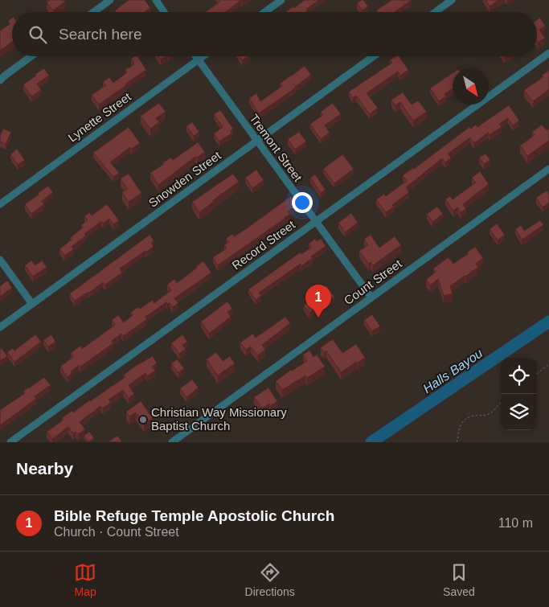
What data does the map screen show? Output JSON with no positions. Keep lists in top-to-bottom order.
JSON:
{
  "streets": {
    "street": [
      "Lynette Street",
      "Tremont Street",
      "Snowden Street",
      "Record Street",
      "Count Street"
    ]
  },
  "crossings": [
    ["Lynette Street", "Tremont Street"],
    ["Tremont Street", "Snowden Street"],
    ["Tremont Street", "Record Street"],
    ["Tremont Street", "Count Street"]
  ],
  "water": ["Halls Bayou"],
  "places": ["Christian Way Missionary Baptist Church"],
  "north": "bottom right",
  "page": {
    "search": "Search here",
    "pins": "1",
    "heading": "Nearby",
    "list": [
      {
        "mark": "1",
        "name": "Bible Refuge Temple Apostolic Church",
        "note": "Church · Count Street",
        "value": "110 m"
      }
    ],
    "nav": ["Map", "Directions", "Saved"]
  }
}
